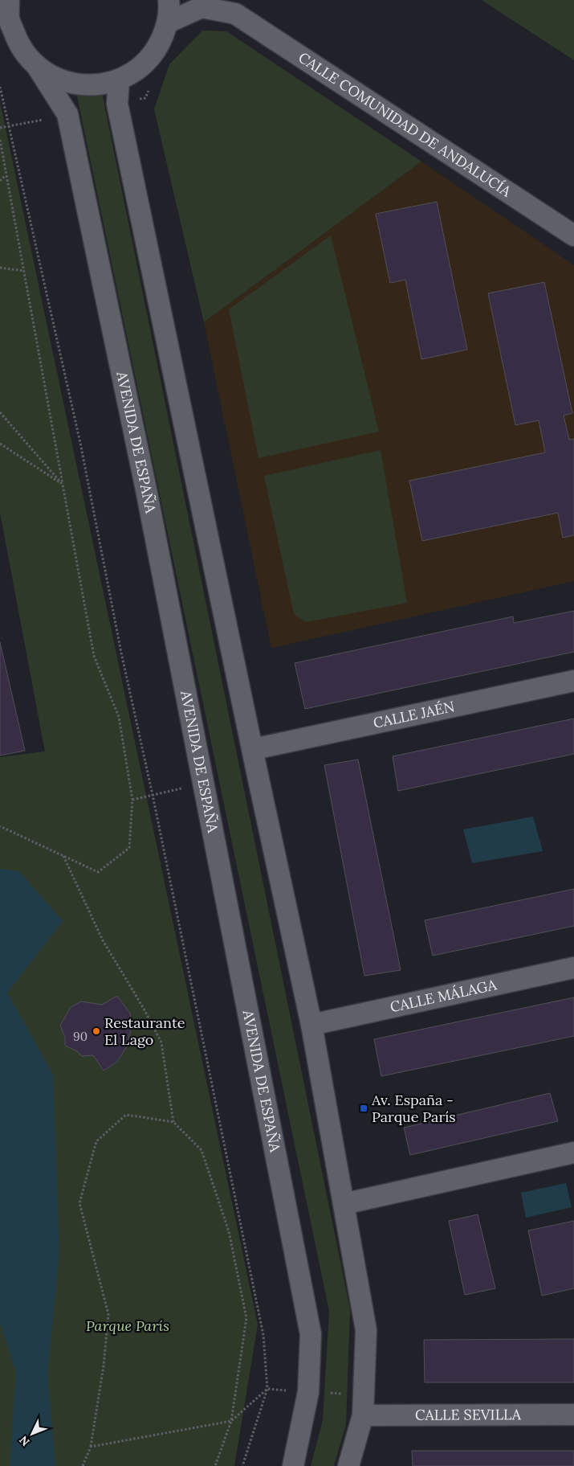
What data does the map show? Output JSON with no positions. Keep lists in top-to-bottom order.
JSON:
{
  "streets": {
    "street": [
      "CALLE COMUNIDAD DE ANDALUCÍA",
      "AVENIDA DE ESPAÑA",
      "CALLE JAÉN",
      "CALLE MÁLAGA",
      "CALLE SEVILLA"
    ]
  },
  "parks": ["Parque París"],
  "places": {
    "other": ["Restaurante El Lago"],
    "transit": ["Av. España - Parque París"]
  },
  "house_numbers": ["90"],
  "north": "bottom left"
}
